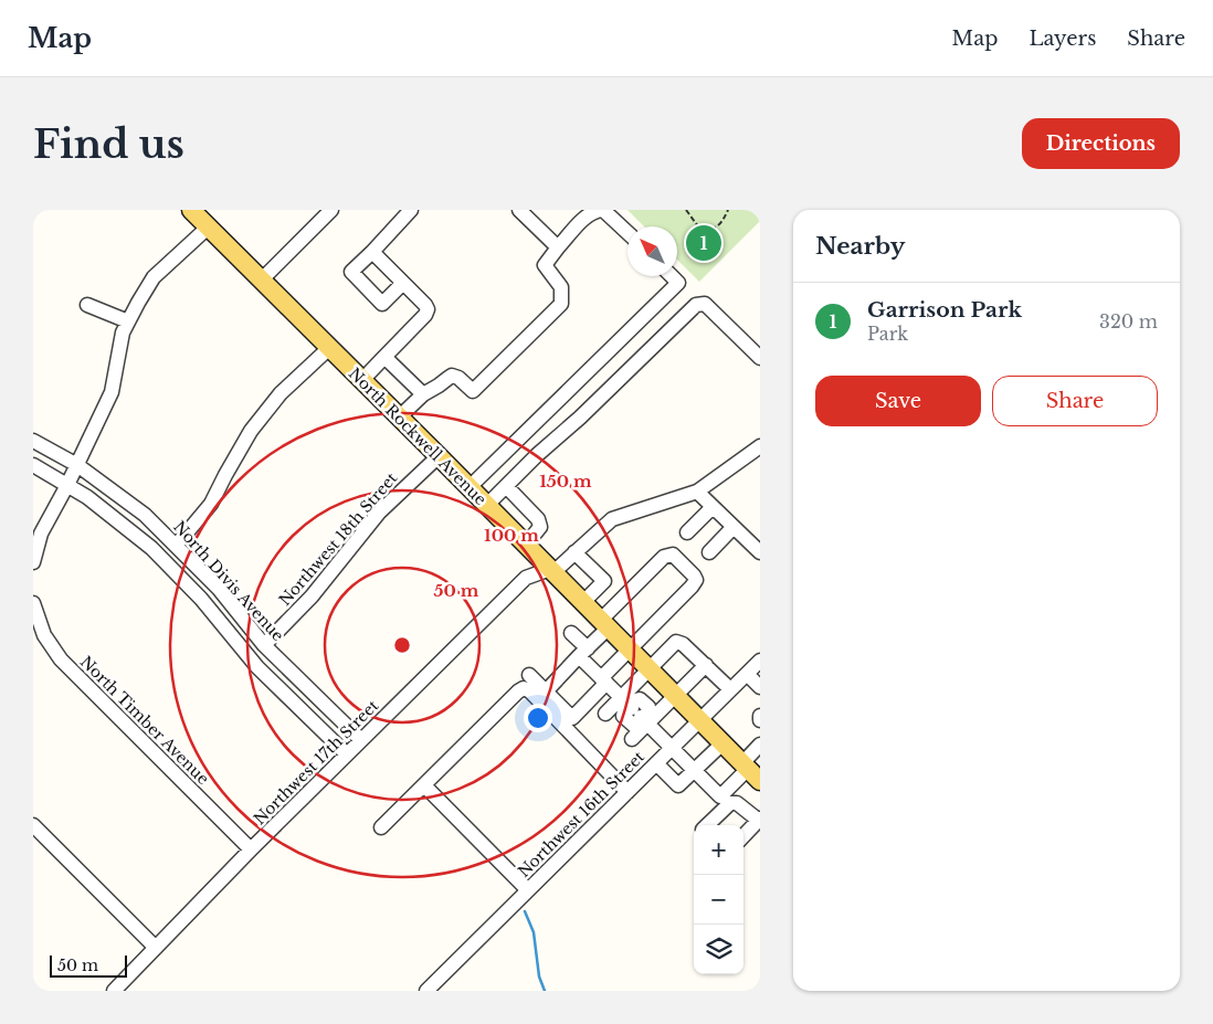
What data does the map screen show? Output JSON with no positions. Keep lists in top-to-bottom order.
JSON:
{
  "streets": {
    "main road": ["North Rockwell Avenue"],
    "street": [
      "Northwest 18th Street",
      "North Divis Avenue",
      "North Timber Avenue",
      "Northwest 17th Street",
      "Northwest 16th Street"
    ]
  },
  "crossings": [
    ["North Rockwell Avenue", "Northwest 18th Street"],
    ["North Rockwell Avenue", "Northwest 17th Street"],
    ["North Rockwell Avenue", "Northwest 16th Street"],
    ["Northwest 18th Street", "North Divis Avenue"],
    ["North Divis Avenue", "Northwest 17th Street"],
    ["North Timber Avenue", "Northwest 17th Street"]
  ],
  "scale_bar": "50 m",
  "north": "top left",
  "page": {
    "header": "Map",
    "nav": ["Map", "Layers", "Share"],
    "buttons": [
      "Directions",
      ["Save", "Share"]
    ],
    "title": "Find us",
    "heading": "Nearby",
    "pins": "1",
    "list": [
      {
        "mark": "1",
        "name": "Garrison Park",
        "note": "Park",
        "value": "320 m"
      }
    ],
    "map_buttons": ["+", "−"],
    "scale": "50 m"
  },
  "rings": ["150 m", "100 m", "50 m"]
}
